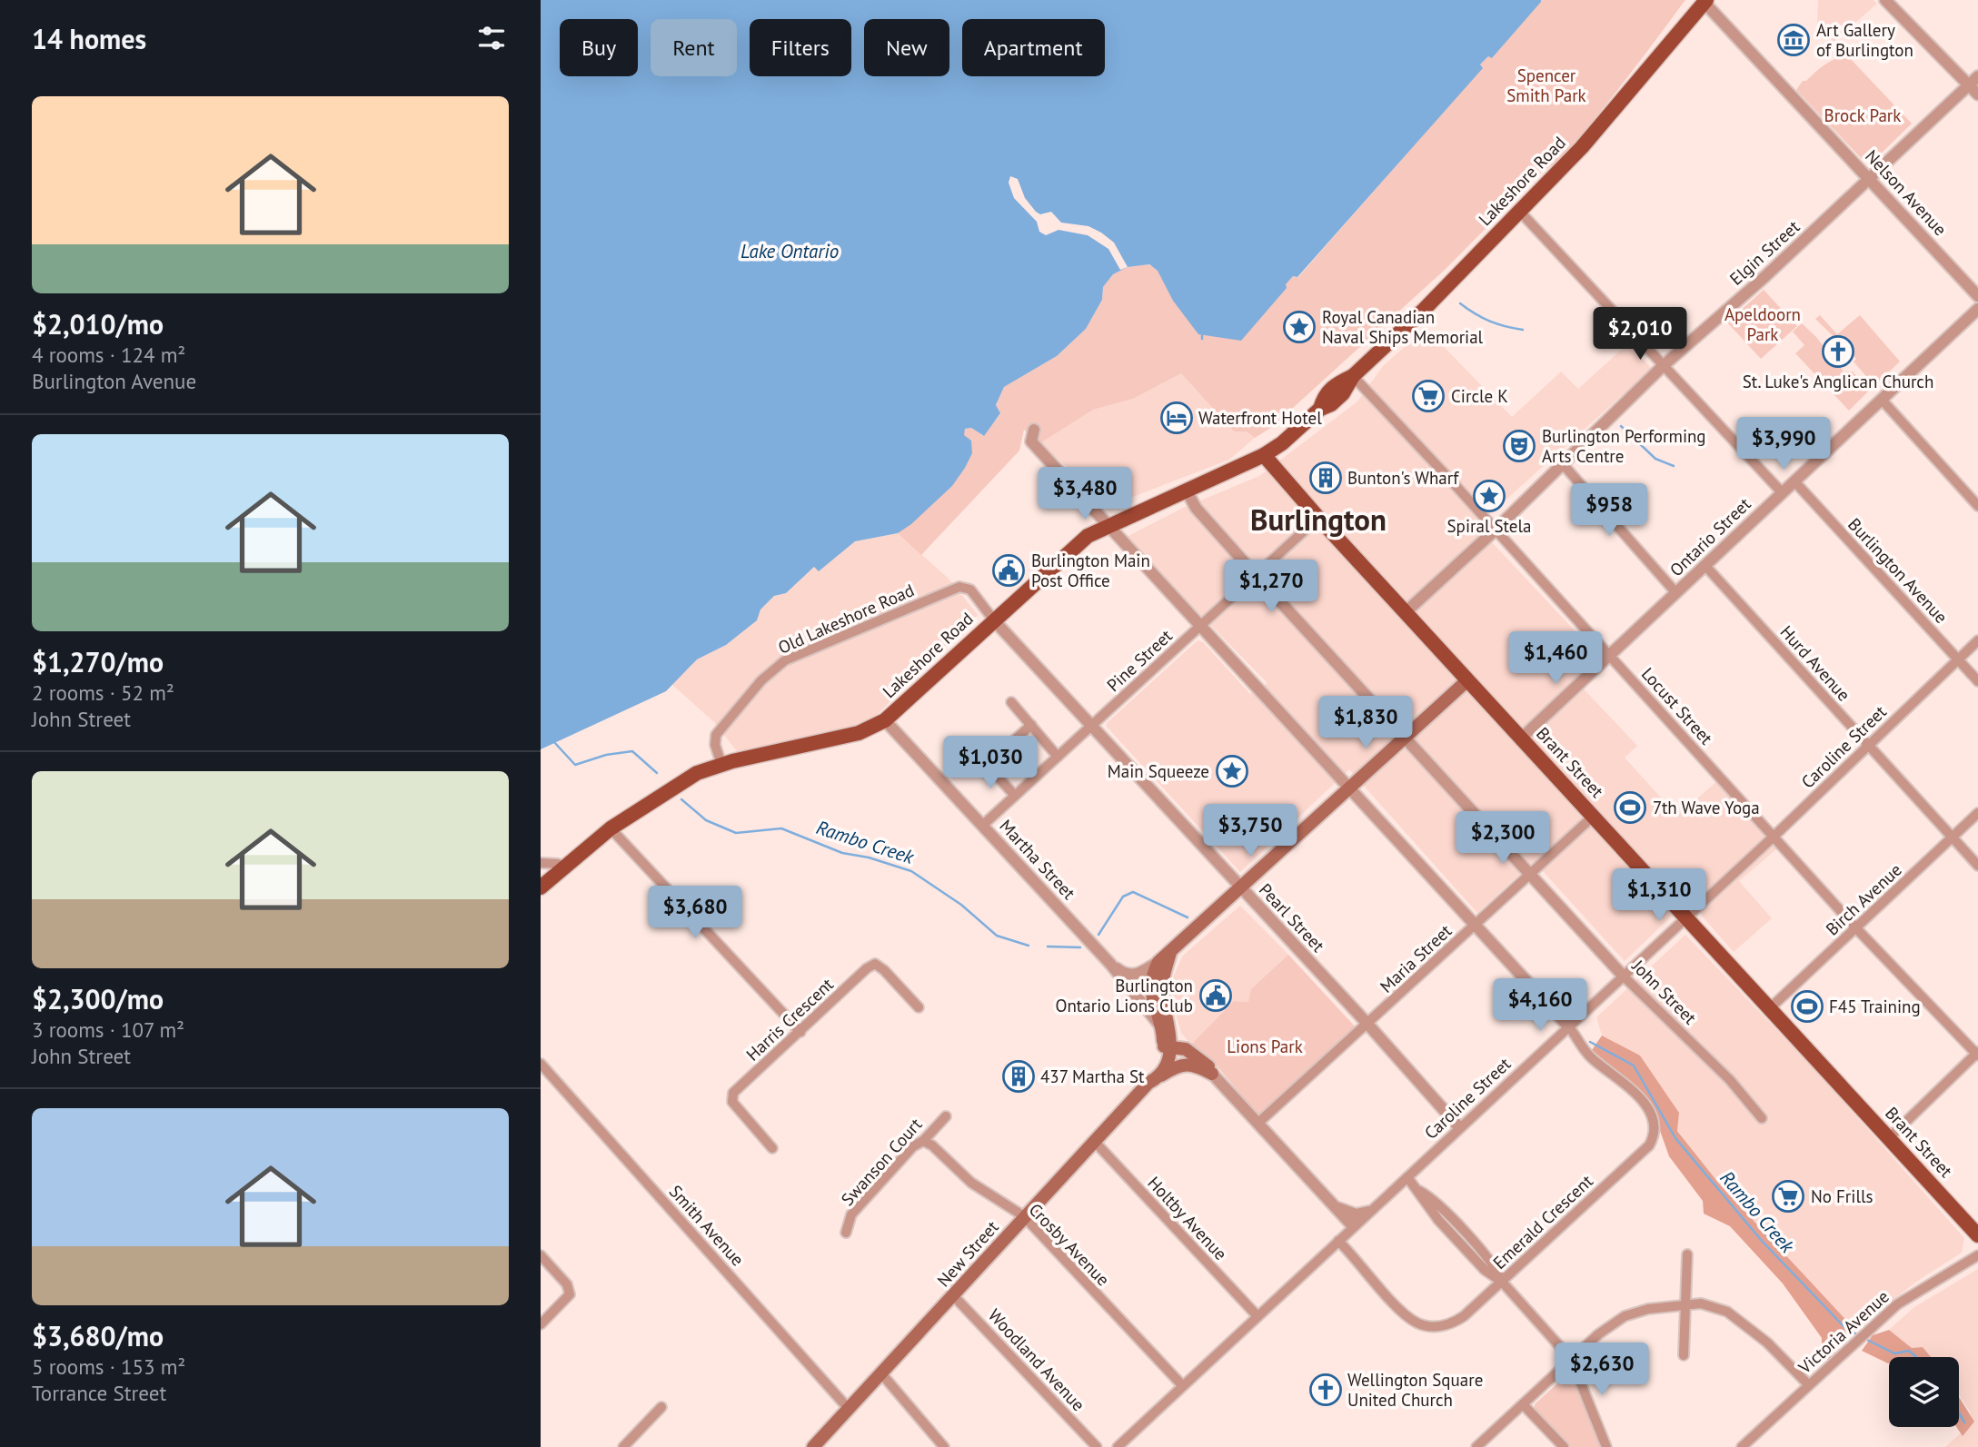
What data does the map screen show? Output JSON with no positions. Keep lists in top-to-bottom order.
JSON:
{
  "streets": {
    "main road": ["Lakeshore Road", "Brant Street", "New Street"],
    "street": [
      "Nelson Avenue",
      "Elgin Street",
      "Ontario Street",
      "Burlington Avenue",
      "Old Lakeshore Road",
      "Pine Street",
      "Hurd Avenue",
      "Locust Street",
      "Caroline Street",
      "Martha Street",
      "Birch Avenue",
      "Pearl Street",
      "Maria Street",
      "John Street",
      "Harris Crescent",
      "Swanson Court",
      "Holtby Avenue",
      "Emerald Crescent",
      "Smith Avenue",
      "Crosby Avenue",
      "Victoria Avenue",
      "Woodland Avenue"
    ]
  },
  "crossings": [
    ["Lakeshore Road", "Nelson Avenue"],
    ["Lakeshore Road", "Old Lakeshore Road"],
    ["Lakeshore Road", "Locust Street"],
    ["Lakeshore Road", "Brant Street"],
    ["Lakeshore Road", "Martha Street"],
    ["Lakeshore Road", "Pearl Street"],
    ["Lakeshore Road", "John Street"],
    ["Nelson Avenue", "Elgin Street"],
    ["Elgin Street", "Locust Street"],
    ["Elgin Street", "Brant Street"],
    ["Ontario Street", "Burlington Avenue"],
    ["Ontario Street", "Hurd Avenue"],
    ["Ontario Street", "Locust Street"],
    ["Ontario Street", "Brant Street"],
    ["Burlington Avenue", "Caroline Street"],
    ["Old Lakeshore Road", "Pearl Street"],
    ["Pine Street", "Brant Street"],
    ["Pine Street", "Martha Street"],
    ["Pine Street", "Pearl Street"],
    ["Pine Street", "John Street"],
    ["Hurd Avenue", "Caroline Street"],
    ["Hurd Avenue", "Birch Avenue"],
    ["Locust Street", "Caroline Street"],
    ["Locust Street", "Birch Avenue"],
    ["Caroline Street", "Brant Street"],
    ["Caroline Street", "Pearl Street"],
    ["Caroline Street", "John Street"],
    ["Caroline Street", "Holtby Avenue"],
    ["Caroline Street", "Emerald Crescent"],
    ["Caroline Street", "Crosby Avenue"],
    ["Brant Street", "Birch Avenue"],
    ["Brant Street", "Maria Street"],
    ["Pearl Street", "Maria Street"],
    ["Maria Street", "John Street"],
    ["Swanson Court", "Crosby Avenue"],
    ["Holtby Avenue", "New Street"],
    ["Smith Avenue", "New Street"],
    ["Crosby Avenue", "New Street"],
    ["New Street", "Woodland Avenue"]
  ],
  "districts": ["Burlington"],
  "water": ["Lake Ontario", "Rambo Creek"],
  "parks": [
    "Spencer Smith Park",
    "Brock Park",
    "Apeldoorn Park",
    "Lions Park"
  ],
  "places": {
    "museum": ["Art Gallery of Burlington"],
    "place": ["Royal Canadian Naval Ships Memorial", "Spiral Stela", "Main Squeeze"],
    "church": ["St. Luke's Anglican Church", "Wellington Square United Church"],
    "supermarket": ["Circle K", "No Frills"],
    "hotel": ["Waterfront Hotel"],
    "theatre": ["Burlington Performing Arts Centre"],
    "building": ["Bunton's Wharf", "437 Martha St"],
    "public building": ["Burlington Main Post Office", "Burlington Ontario Lions Club"],
    "sports": ["7th Wave Yoga", "F45 Training"]
  },
  "page": {
    "heading": "14 homes",
    "chip": [
      "Buy",
      "Rent",
      "Filters",
      "New",
      "Apartment"
    ],
    "list": [
      {
        "name": "$2,010/mo",
        "note": "4 rooms · 124 m² · Burlington Avenue"
      },
      {
        "name": "$1,270/mo",
        "note": "2 rooms · 52 m² · John Street"
      },
      {
        "name": "$2,300/mo",
        "note": "3 rooms · 107 m² · John Street"
      },
      {
        "name": "$3,680/mo",
        "note": "5 rooms · 153 m² · Torrance Street"
      }
    ],
    "price": [
      "$2,010",
      "$3,990",
      "$3,480",
      "$958",
      "$1,270",
      "$1,460",
      "$1,830",
      "$1,030",
      "$3,750",
      "$2,300",
      "$1,310",
      "$3,680",
      "$4,160",
      "$2,630"
    ]
  }
}
